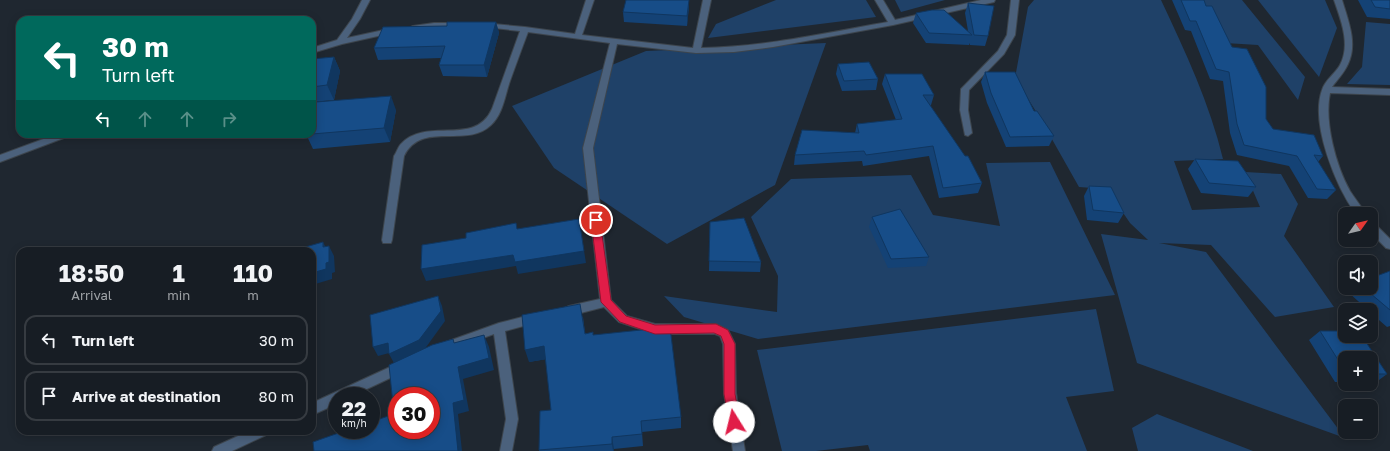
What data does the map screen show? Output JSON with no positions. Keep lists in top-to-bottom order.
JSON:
{
  "north": "top right",
  "page": {
    "turn": ["30 m", "Turn left"],
    "map_buttons": ["+", "−"],
    "eta": [
      "18:50",
      "Arrival",
      "1",
      "min",
      "110",
      "m"
    ],
    "list": [
      {
        "name": "Turn left",
        "value": "30 m"
      },
      {
        "name": "Arrive at destination",
        "value": "80 m"
      }
    ],
    "speed": "22 km/h",
    "limit": "30"
  }
}
